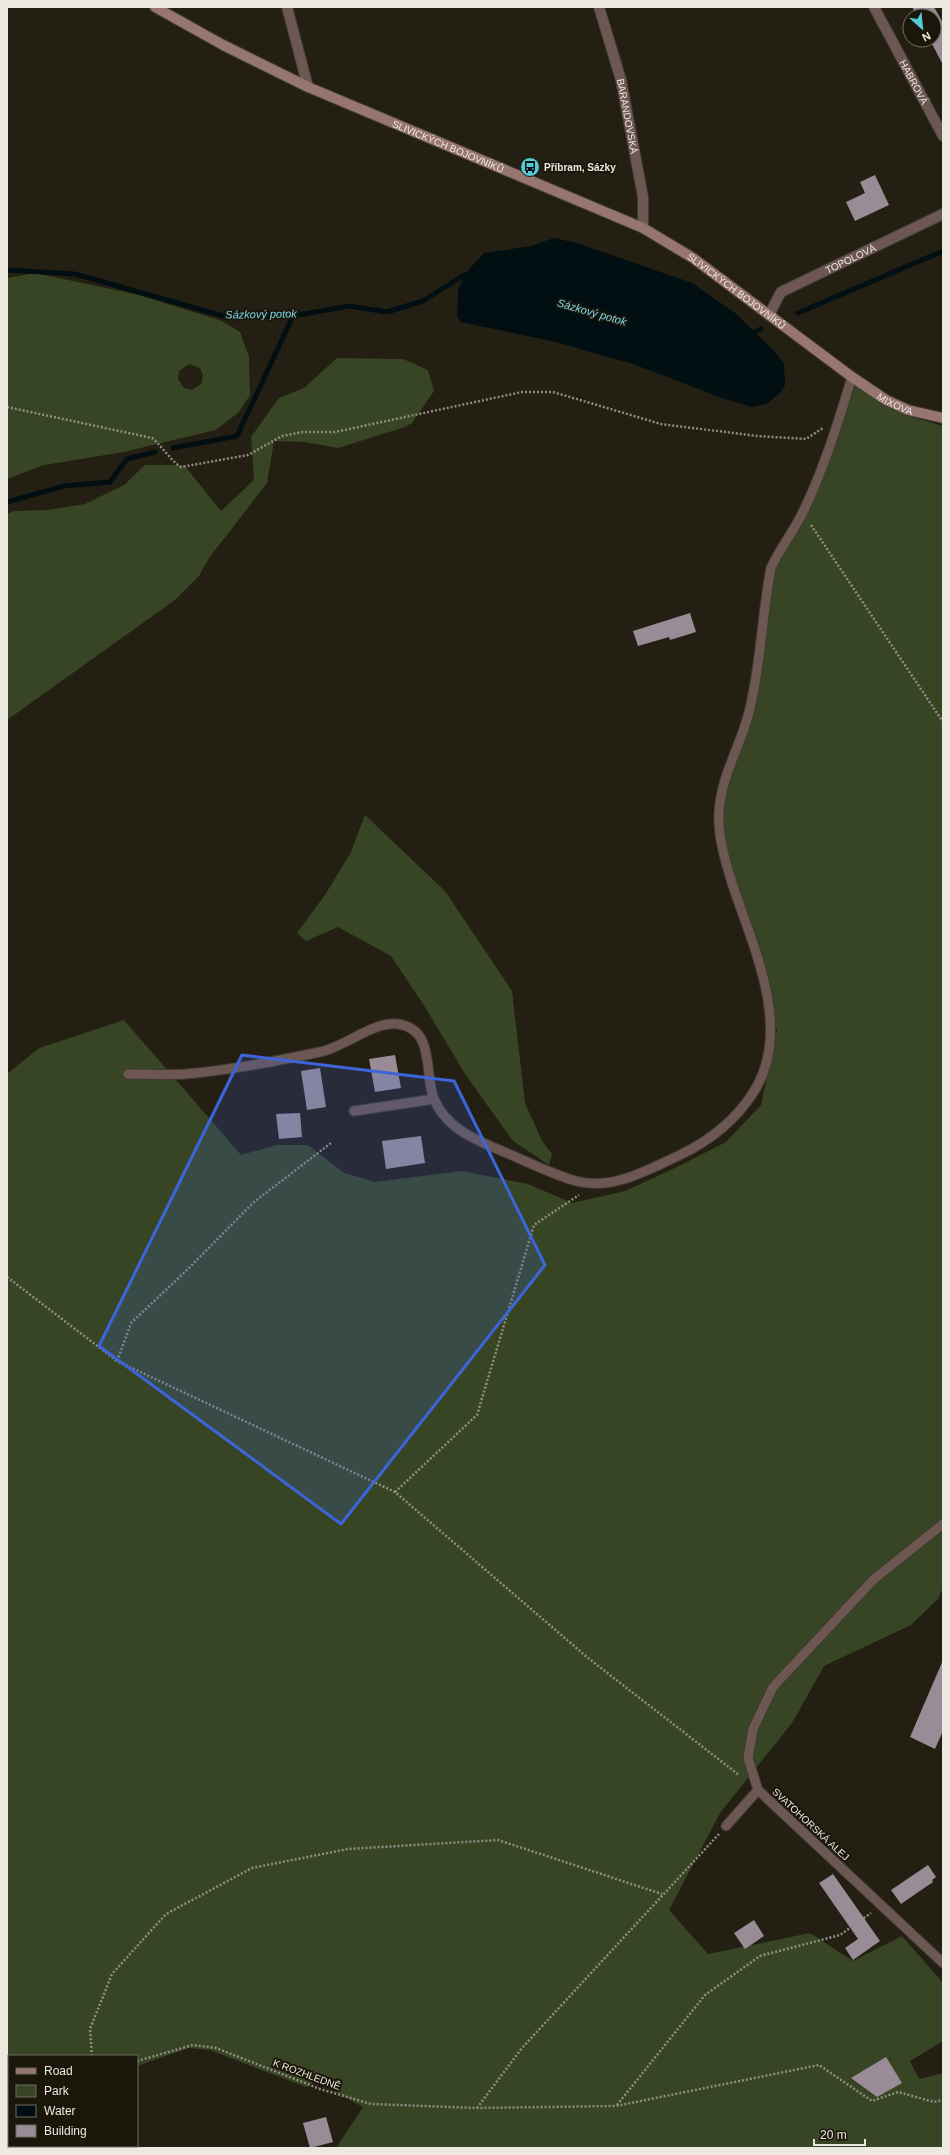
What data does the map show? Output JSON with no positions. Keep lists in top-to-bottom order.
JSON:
{
  "streets": {
    "street": [
      "HABROVÁ",
      "BARANDOVSKÁ",
      "SLIVICKÝCH BOJOVNÍKŮ",
      "TOPOLOVÁ",
      "MIXOVA"
    ],
    "lane": ["SVATOHORSKÁ ALEJ"],
    "path": ["K ROZHLEDNĚ"]
  },
  "crossings": [
    ["BARANDOVSKÁ", "SLIVICKÝCH BOJOVNÍKŮ"],
    ["SLIVICKÝCH BOJOVNÍKŮ", "TOPOLOVÁ"],
    ["SLIVICKÝCH BOJOVNÍKŮ", "MIXOVA"]
  ],
  "water": ["Sázkový potok"],
  "places": {
    "bus stop": ["Příbram, Sázky"]
  },
  "legend": [
    "Road",
    "Park",
    "Water",
    "Building"
  ],
  "scale_bar": "20 m",
  "north": "bottom right"
}
